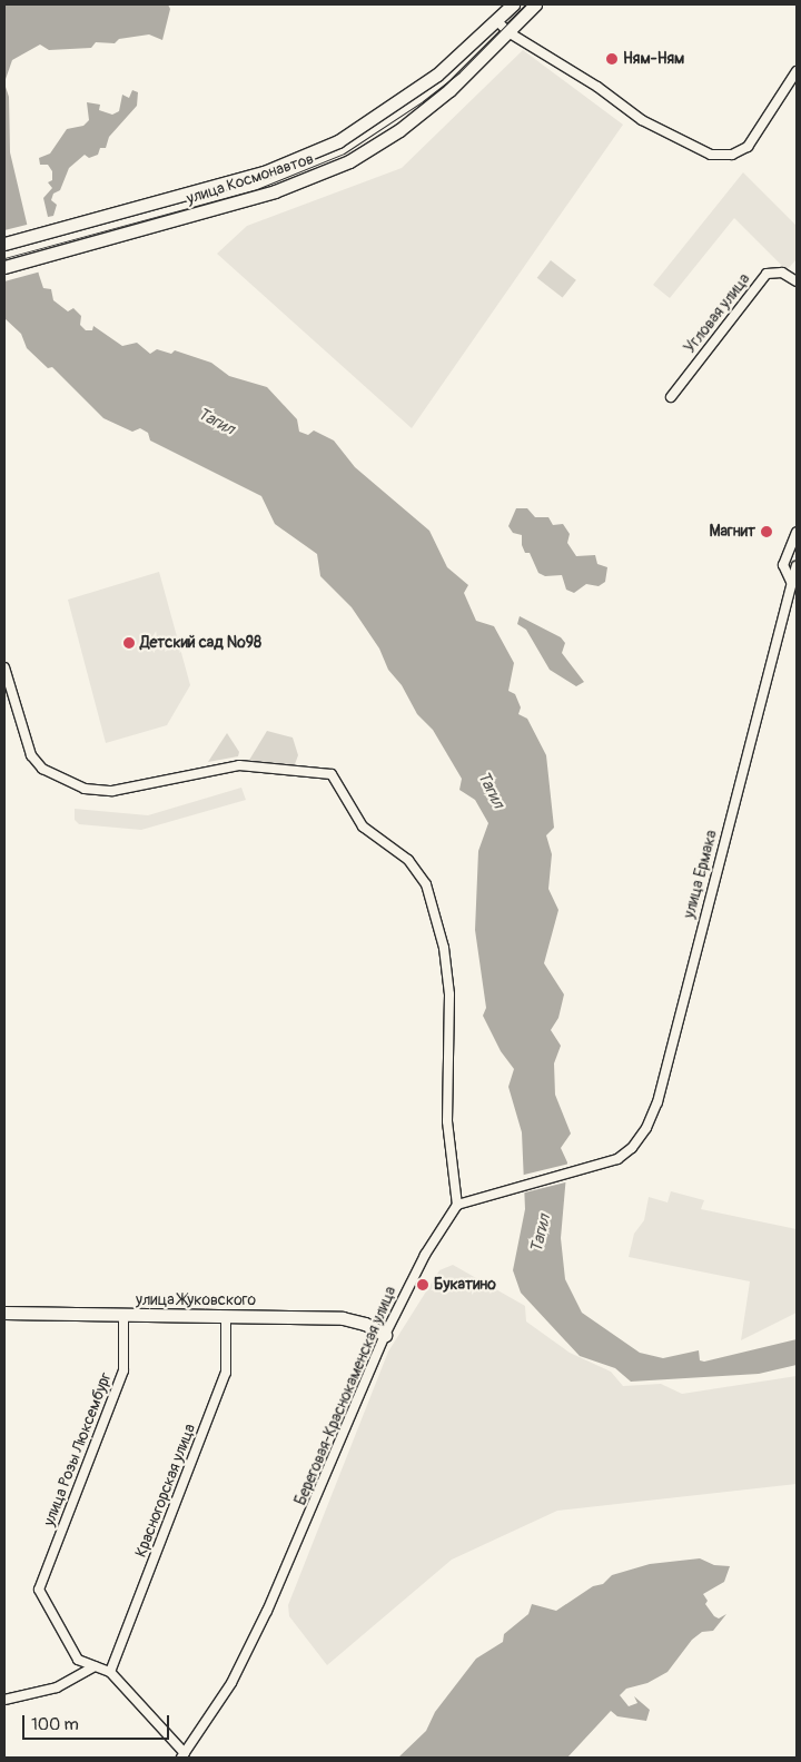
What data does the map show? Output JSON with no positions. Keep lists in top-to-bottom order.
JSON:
{
  "streets": {
    "main road": ["улица Космонавтов", "улица Жуковского"],
    "street": [
      "Угловая улица",
      "улица Ермака",
      "Береговая-Краснокаменская улица",
      "улица Розы Люксембург",
      "Красногорская улица"
    ]
  },
  "crossings": [
    ["улица Ермака", "Береговая-Краснокаменская улица"],
    ["улица Жуковского", "Береговая-Краснокаменская улица"],
    ["улица Жуковского", "улица Розы Люксембург"],
    ["улица Жуковского", "Красногорская улица"]
  ],
  "water": ["Тагил"],
  "places": [
    "Ням-Ням",
    "Магнит",
    "Детский сад №98",
    "Букатино"
  ],
  "scale_bar": "100 m"
}
